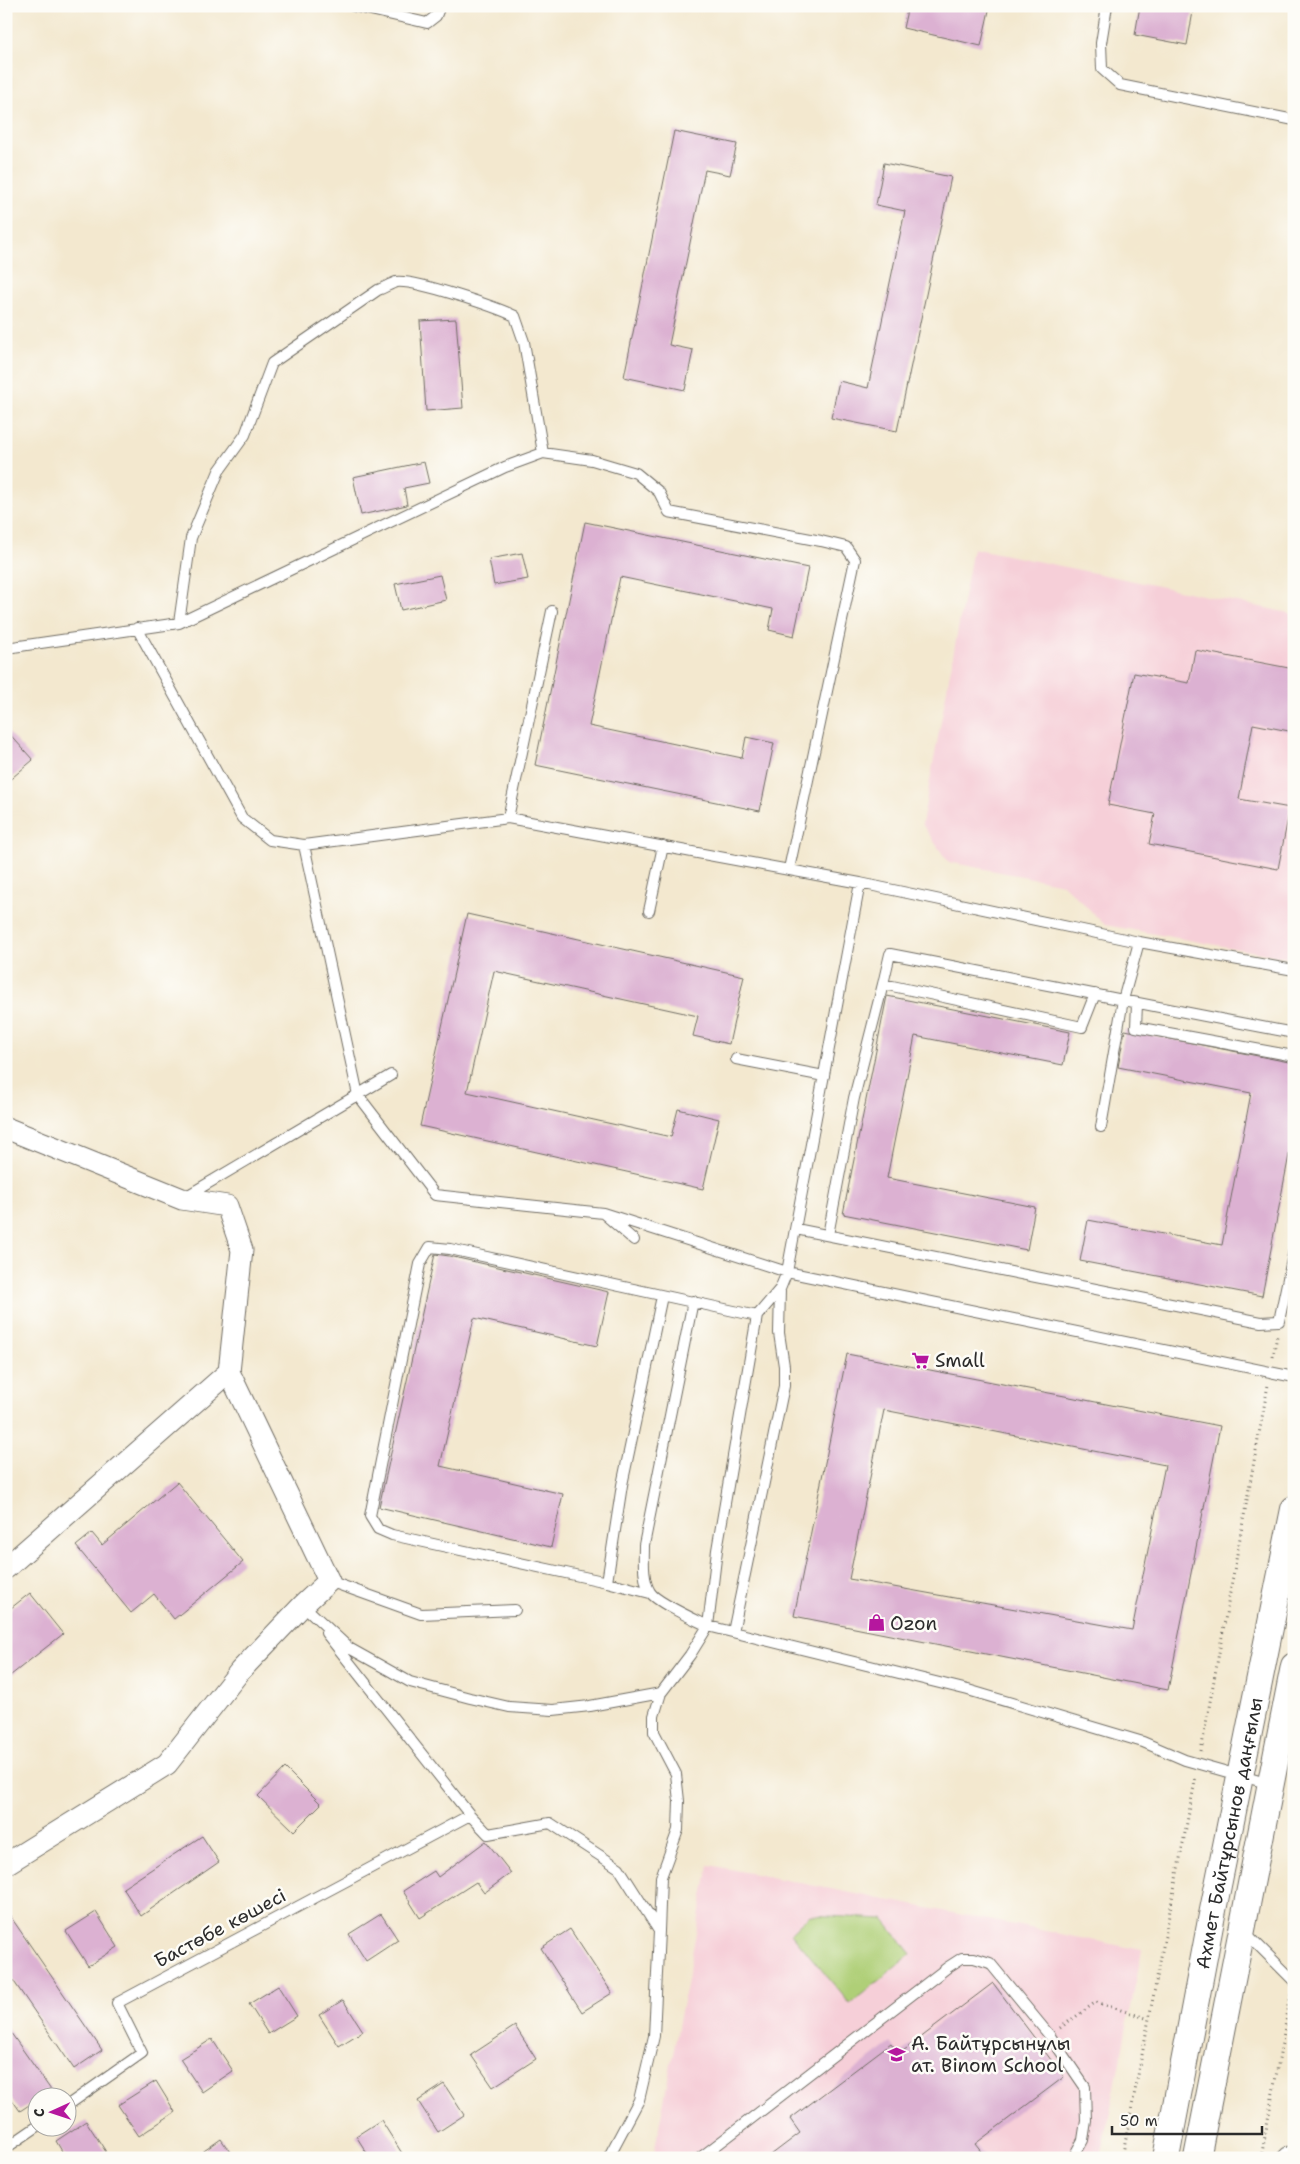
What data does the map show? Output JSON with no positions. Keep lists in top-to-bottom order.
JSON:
{
  "streets": {
    "street": ["Ахмет Байтұрсынов даңғылы"],
    "lane": ["Бастөбе көшесі"]
  },
  "places": {
    "supermarket": ["Small"],
    "shop": ["Ozon"],
    "school or university": ["А. Байтұрсынұлы ат. Binom School"]
  },
  "scale_bar": "50 m",
  "north": "left"
}
